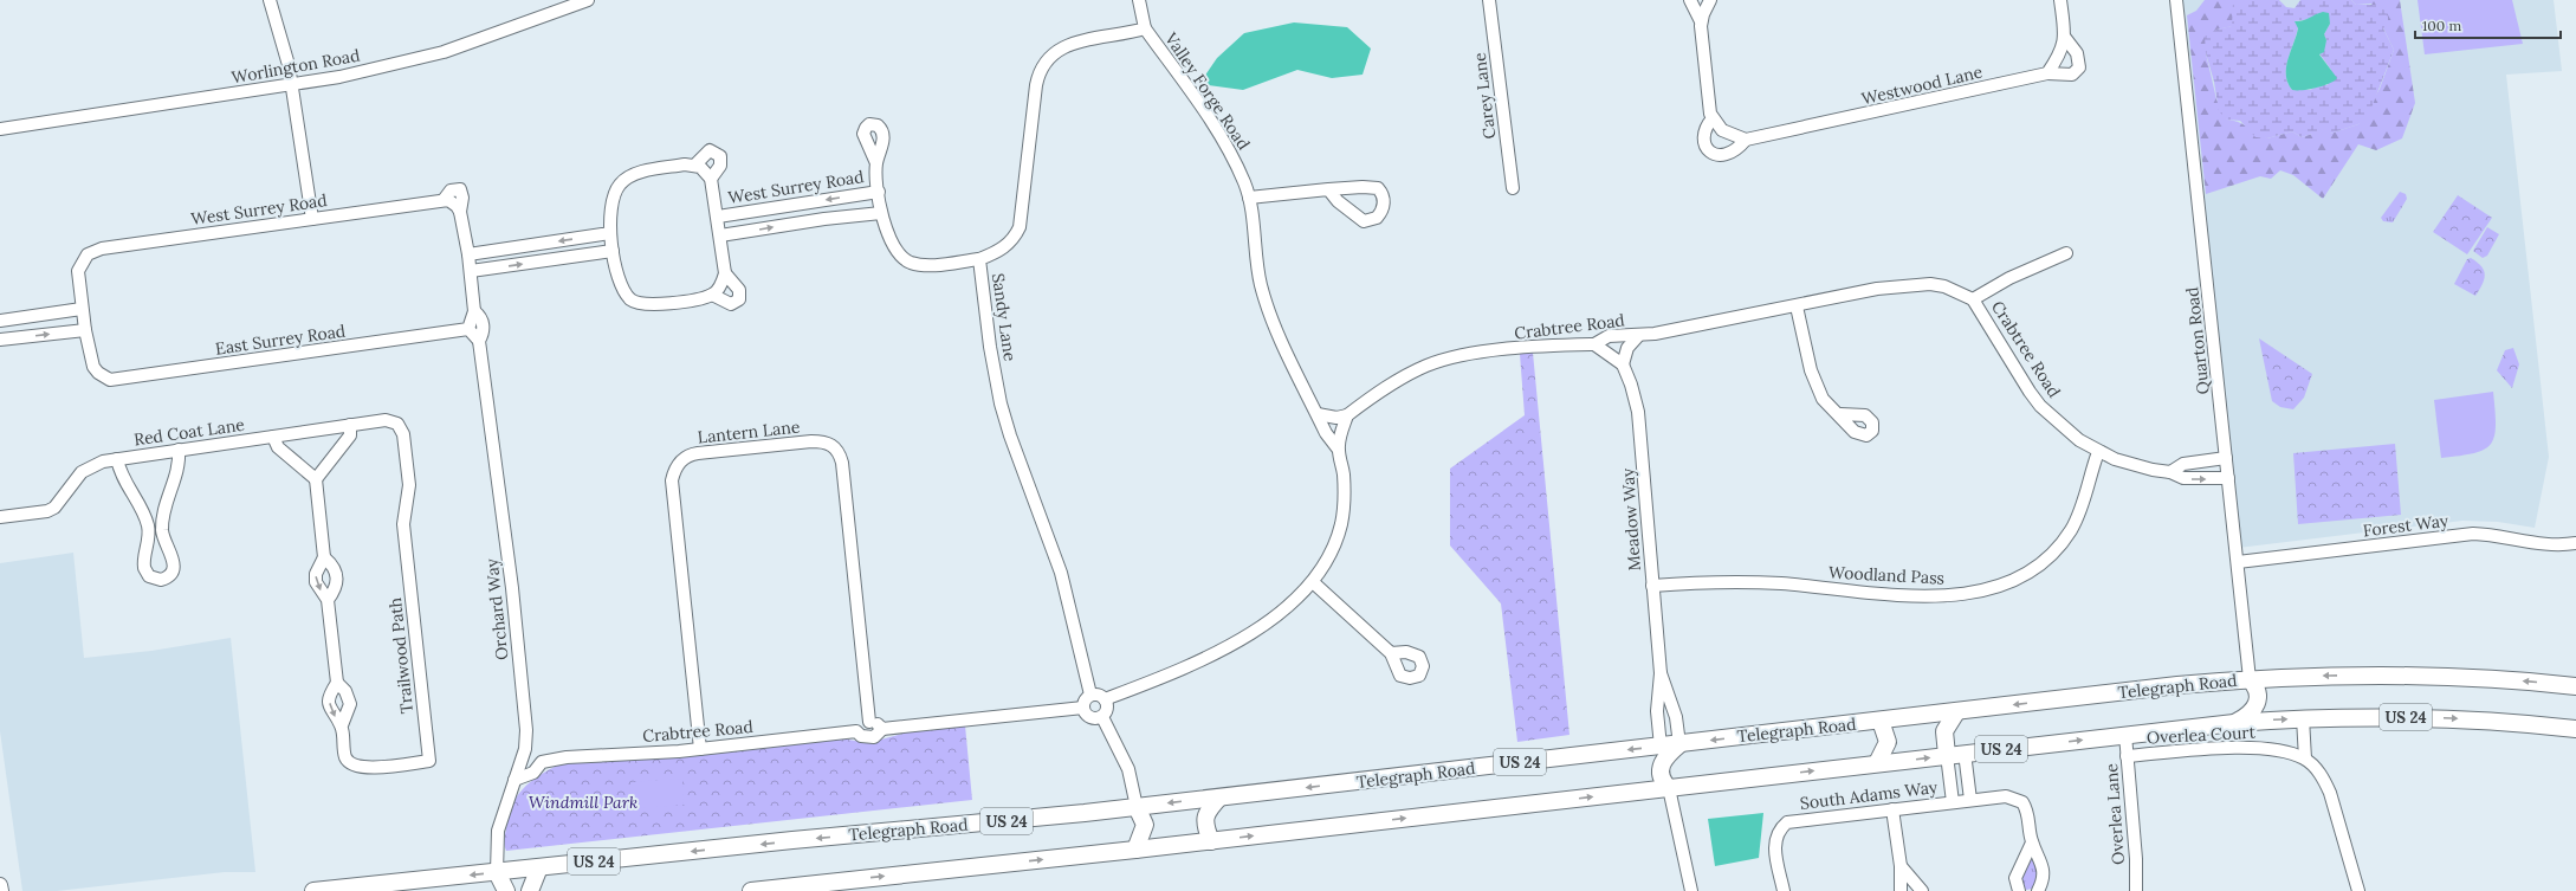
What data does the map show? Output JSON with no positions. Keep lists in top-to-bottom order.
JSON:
{
  "streets": {
    "highway": ["Telegraph Road", "US 24"],
    "street": [
      "Worlington Road",
      "Westwood Lane",
      "Valley Forge Road",
      "Carey Lane",
      "West Surrey Road",
      "Sandy Lane",
      "Crabtree Road",
      "East Surrey Road",
      "Quarton Road",
      "Red Coat Lane",
      "Lantern Lane",
      "Meadow Way",
      "Forest Way",
      "Woodland Pass",
      "Orchard Way",
      "Trailwood Path",
      "Overlea Court",
      "South Adams Way",
      "Overlea Lane"
    ]
  },
  "crossings": [
    ["Valley Forge Road", "Sandy Lane"],
    ["West Surrey Road", "Orchard Way"],
    ["Sandy Lane", "Crabtree Road"],
    ["Crabtree Road", "Quarton Road"],
    ["Crabtree Road", "Lantern Lane"],
    ["Crabtree Road", "Woodland Pass"],
    ["East Surrey Road", "Orchard Way"],
    ["Quarton Road", "Forest Way"],
    ["Quarton Road", "Telegraph Road"],
    ["Red Coat Lane", "Trailwood Path"],
    ["Meadow Way", "Woodland Pass"],
    ["Meadow Way", "Telegraph Road"],
    ["Orchard Way", "Telegraph Road"],
    ["US 24", "Overlea Lane"],
    ["Overlea Court", "Overlea Lane"]
  ],
  "parks": ["Windmill Park"],
  "scale_bar": "100 m"
}
